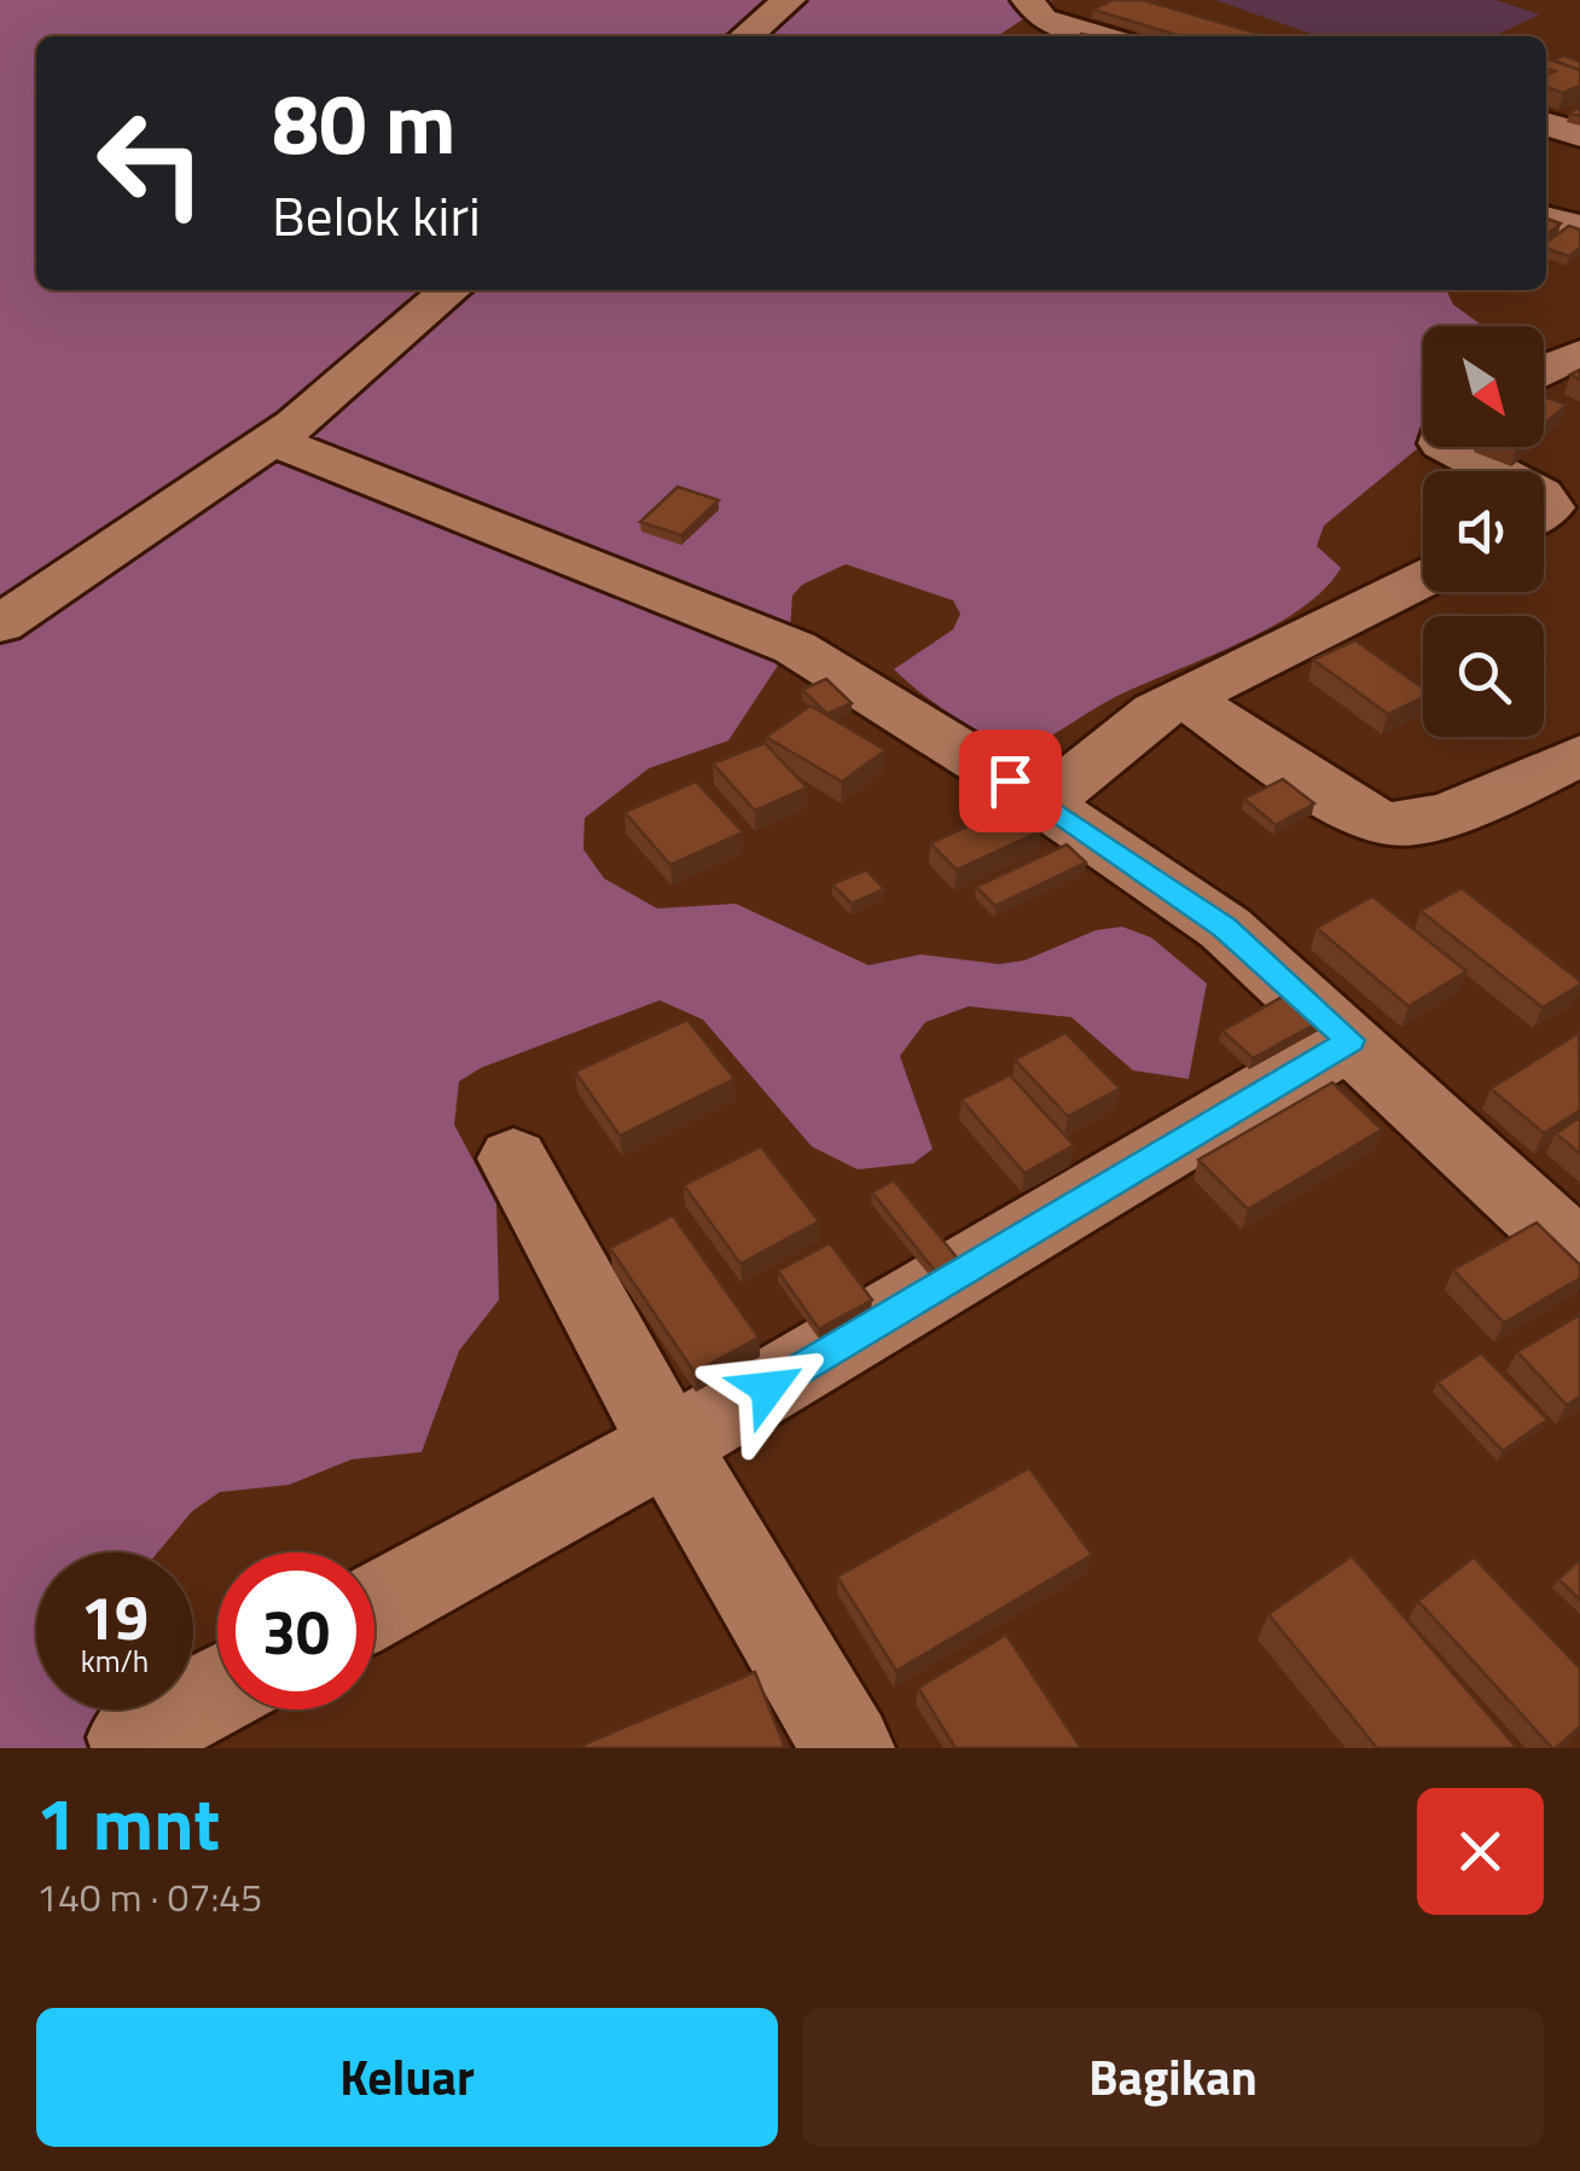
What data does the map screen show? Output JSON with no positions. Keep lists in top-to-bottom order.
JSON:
{
  "north": "bottom right",
  "page": {
    "turn": ["80 m", "Belok kiri"],
    "speed": "19 km/h",
    "limit": "30",
    "heading": ["1 mnt", "140 m · 07:45"],
    "buttons": ["Keluar", "Bagikan"]
  }
}
